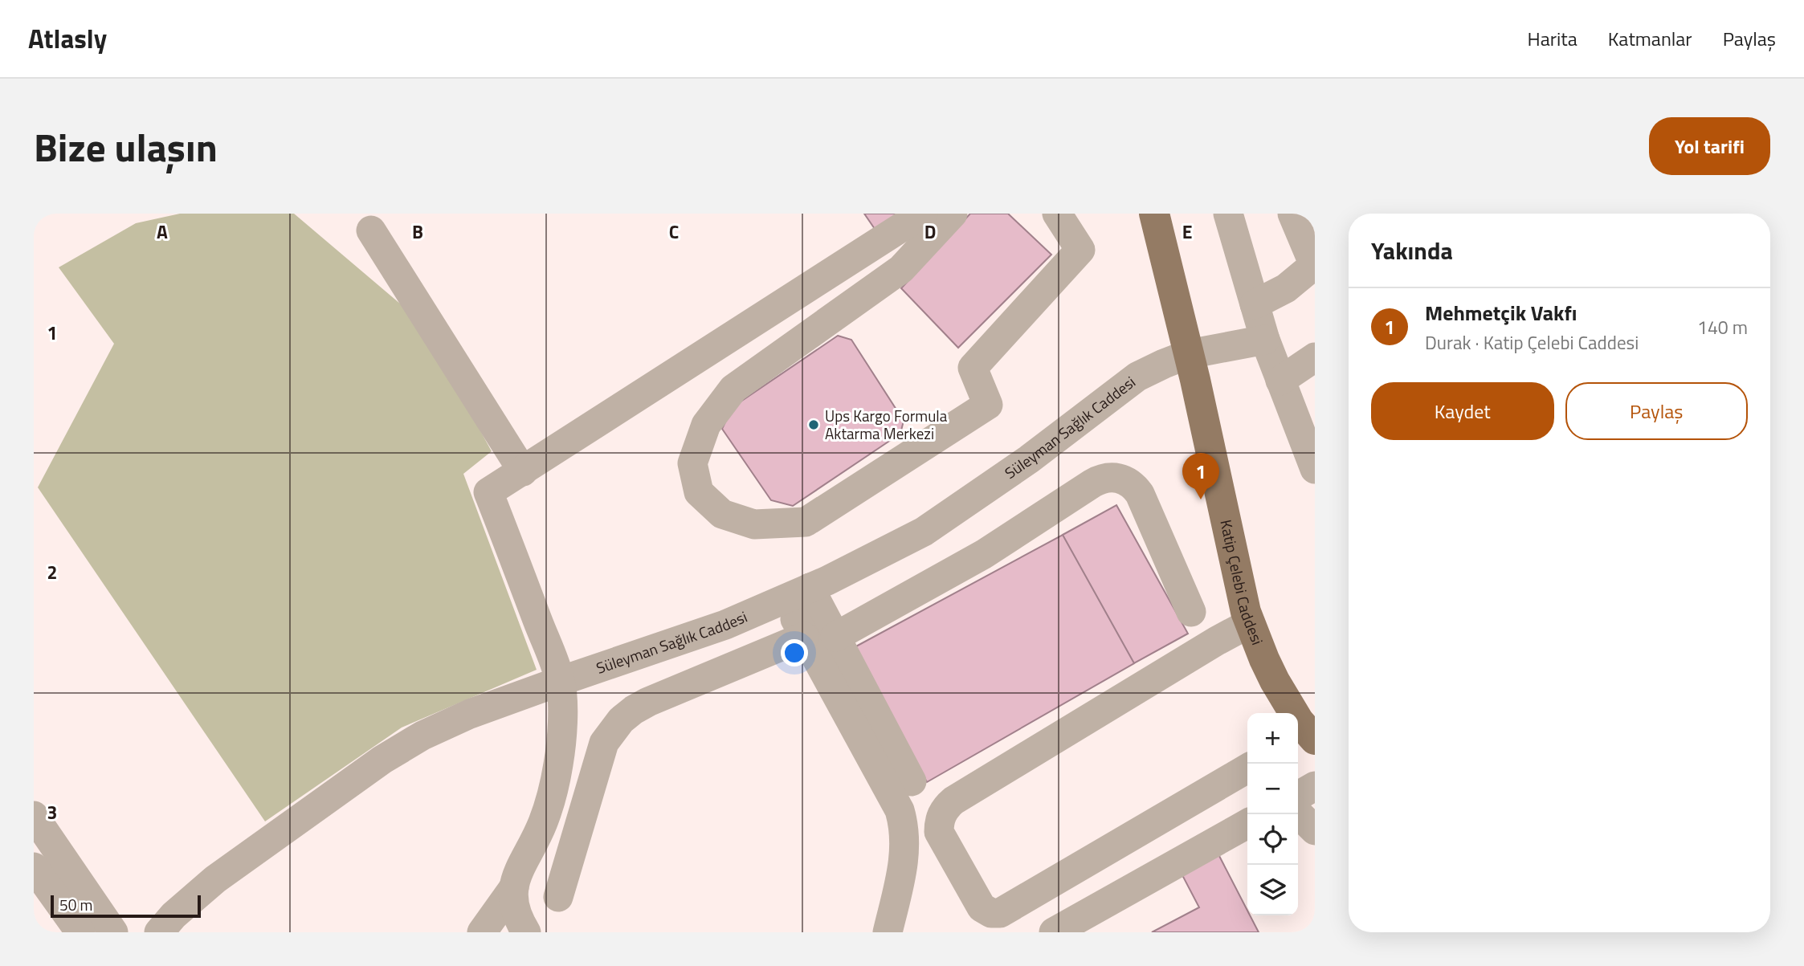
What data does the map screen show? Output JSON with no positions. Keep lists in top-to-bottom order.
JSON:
{
  "streets": {
    "main road": ["Katip Çelebi Caddesi"],
    "street": ["Süleyman Sağlık Caddesi"]
  },
  "crossings": [
    ["Süleyman Sağlık Caddesi", "Katip Çelebi Caddesi"]
  ],
  "places": ["Ups Kargo Formula Aktarma Merkezi"],
  "scale_bar": "50 m",
  "page": {
    "header": "Atlasly",
    "nav": ["Harita", "Katmanlar", "Paylaş"],
    "title": "Bize ulaşın",
    "buttons": [
      "Yol tarifi",
      ["Kaydet", "Paylaş"]
    ],
    "heading": "Yakında",
    "list": [
      {
        "mark": "1",
        "name": "Mehmetçik Vakfı",
        "note": "Durak · Katip Çelebi Caddesi",
        "value": "140 m"
      }
    ],
    "pins": "1",
    "map_buttons": ["+", "−"],
    "scale": "50 m"
  },
  "grid": {
    "columns": [
      "A",
      "B",
      "C",
      "D",
      "E"
    ],
    "rows": ["1", "2", "3"]
  }
}
